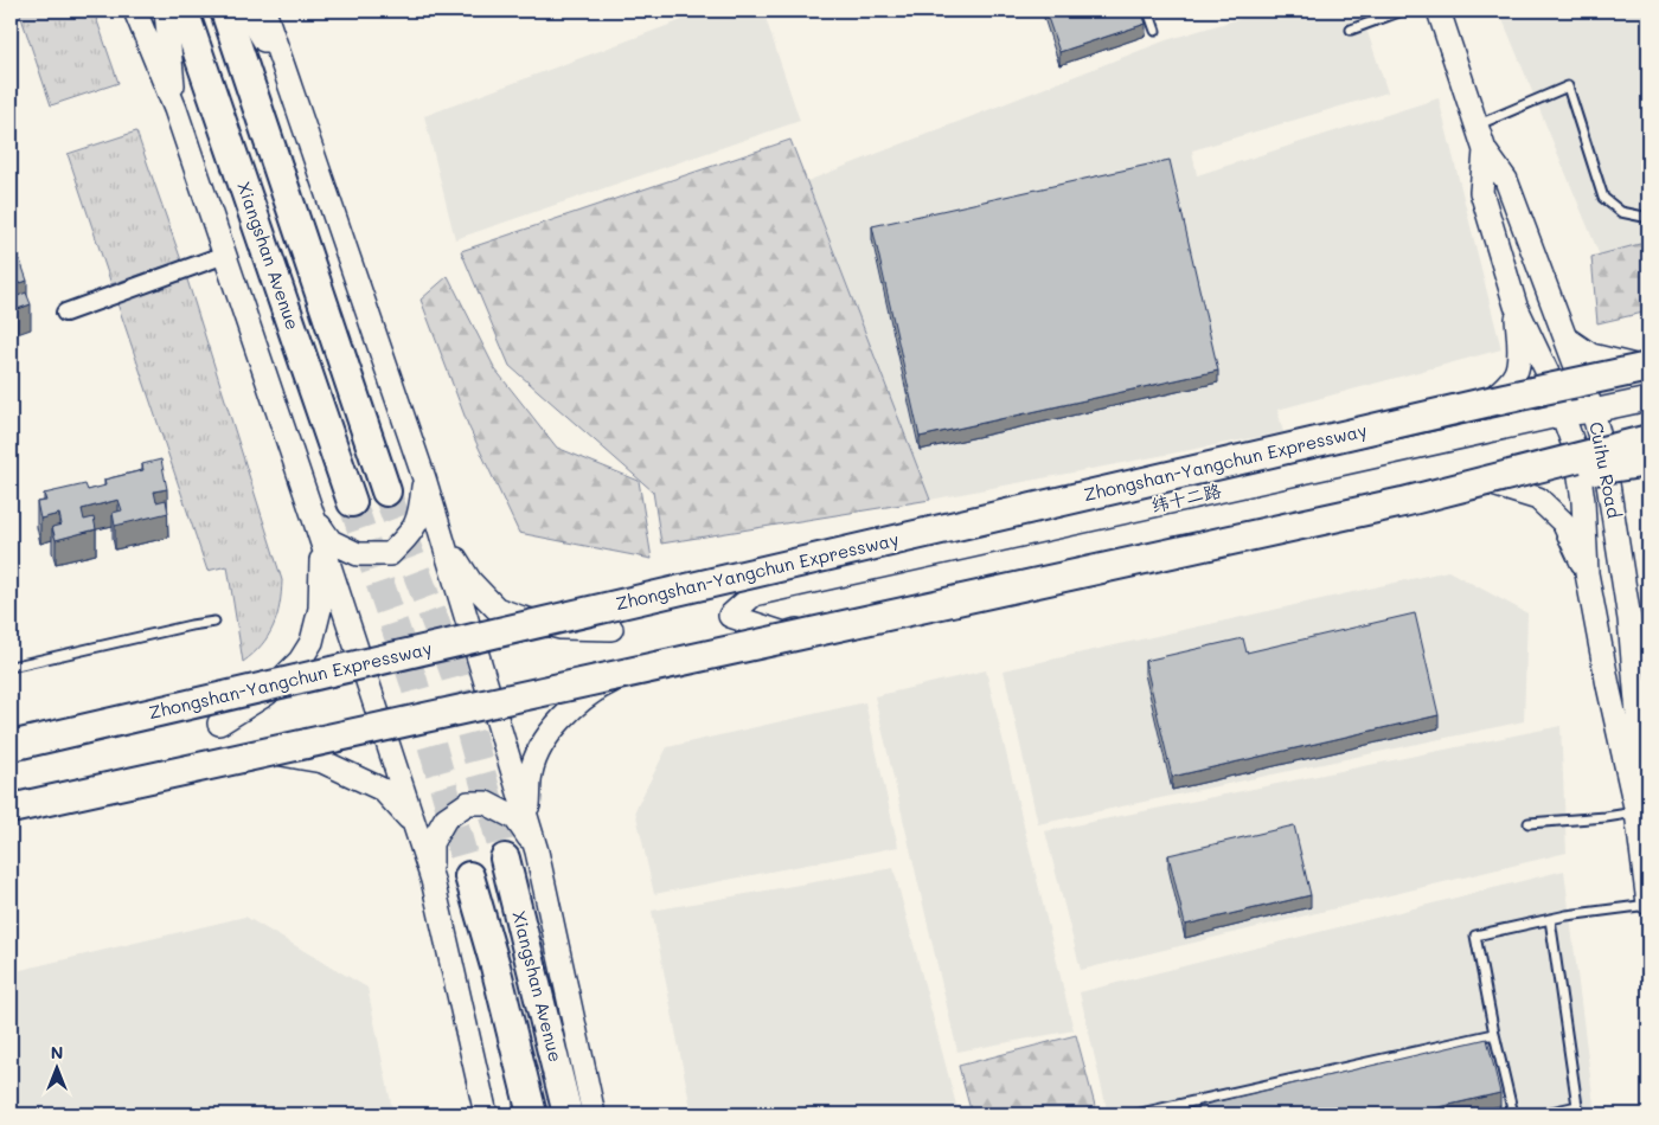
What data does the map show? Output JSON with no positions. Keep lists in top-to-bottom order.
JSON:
{
  "streets": {
    "highway": ["Xiangshan Avenue", "Zhongshan-Yangchun Expressway"],
    "street": ["Cuihu Road", "纬十二路"]
  },
  "crossings": [
    ["Cuihu Road", "纬十二路"]
  ],
  "north": "top"
}
